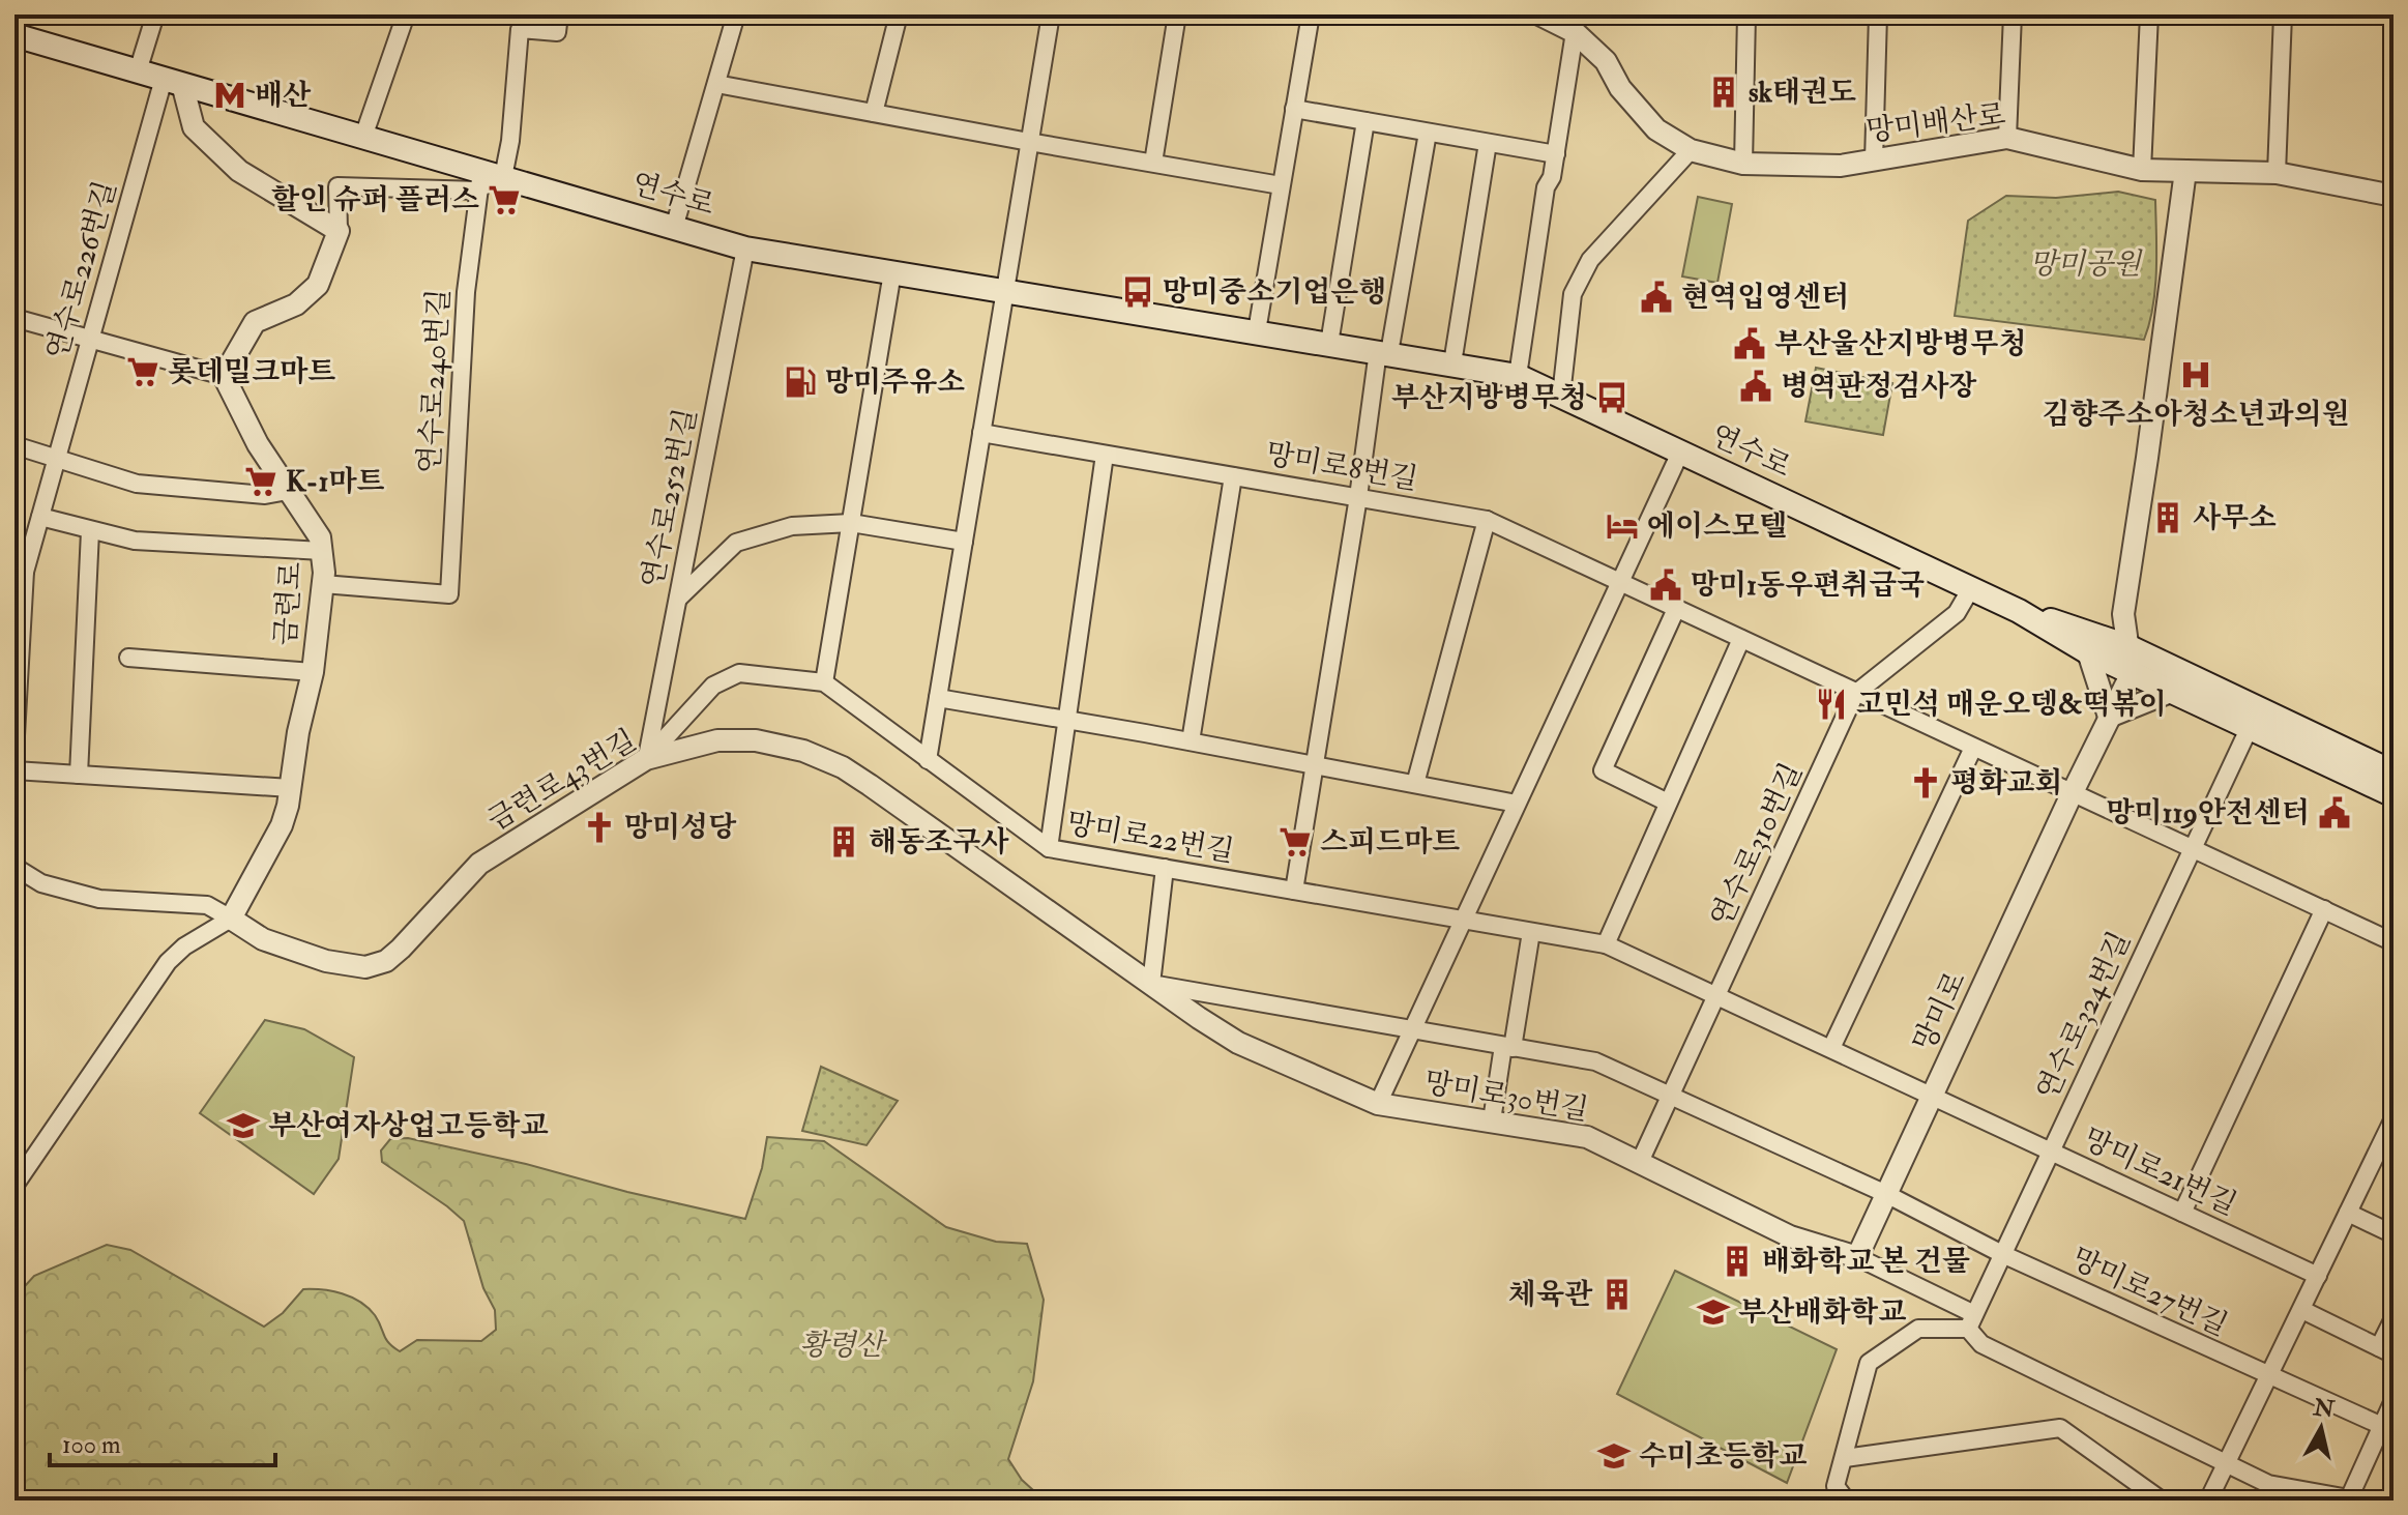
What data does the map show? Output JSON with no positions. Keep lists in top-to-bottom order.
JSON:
{
  "streets": {
    "main road": ["연수로"],
    "street": [
      "망미배산로",
      "연수로226번길",
      "연수로240번길",
      "망미로8번길",
      "연수로252번길",
      "금련로",
      "금련로43번길",
      "망미로22번길",
      "연수로310번길",
      "망미로",
      "연수로324번길",
      "망미로30번길",
      "망미로21번길",
      "망미로27번길"
    ]
  },
  "crossings": [
    ["연수로", "연수로226번길"],
    ["연수로", "연수로240번길"],
    ["연수로", "연수로252번길"],
    ["연수로", "연수로310번길"],
    ["연수로", "망미로"],
    ["연수로", "연수로324번길"],
    ["연수로240번길", "금련로"],
    ["망미로8번길", "연수로310번길"],
    ["망미로8번길", "망미로"],
    ["망미로8번길", "연수로324번길"],
    ["연수로252번길", "금련로43번길"],
    ["금련로", "금련로43번길"],
    ["금련로43번길", "망미로30번길"],
    ["금련로43번길", "망미로27번길"],
    ["망미로22번길", "연수로310번길"],
    ["망미로22번길", "망미로"],
    ["망미로22번길", "망미로21번길"],
    ["연수로310번길", "망미로30번길"],
    ["연수로310번길", "망미로27번길"],
    ["망미로", "망미로30번길"],
    ["망미로", "망미로21번길"],
    ["망미로", "망미로27번길"],
    ["연수로324번길", "망미로21번길"],
    ["연수로324번길", "망미로27번길"],
    ["망미로30번길", "망미로27번길"]
  ],
  "parks": ["망미공원", "황령산"],
  "places": {
    "building": [
      "sk태권도",
      "사무소",
      "해동조구사",
      "배화학교 본 건물",
      "체육관"
    ],
    "metro station": ["배산"],
    "supermarket": [
      "할인 슈퍼 플러스",
      "롯데밀크마트",
      "K-1마트",
      "스피드마트"
    ],
    "bus stop": ["망미중소기업은행", "부산지방병무청"],
    "public building": [
      "현역입영센터",
      "부산울산지방병무청",
      "병역판정검사장",
      "망미1동우편취급국",
      "망미119안전센터"
    ],
    "hospital": ["김향주소아청소년과의원"],
    "fuel station": ["망미주유소"],
    "hotel": ["에이스모텔"],
    "restaurant": ["고민석 매운오뎅&떡볶이"],
    "church": ["평화교회", "망미성당"],
    "school or university": ["부산여자상업고등학교", "부산배화학교", "수미초등학교"]
  },
  "scale_bar": "100 m",
  "north": "top"
}
